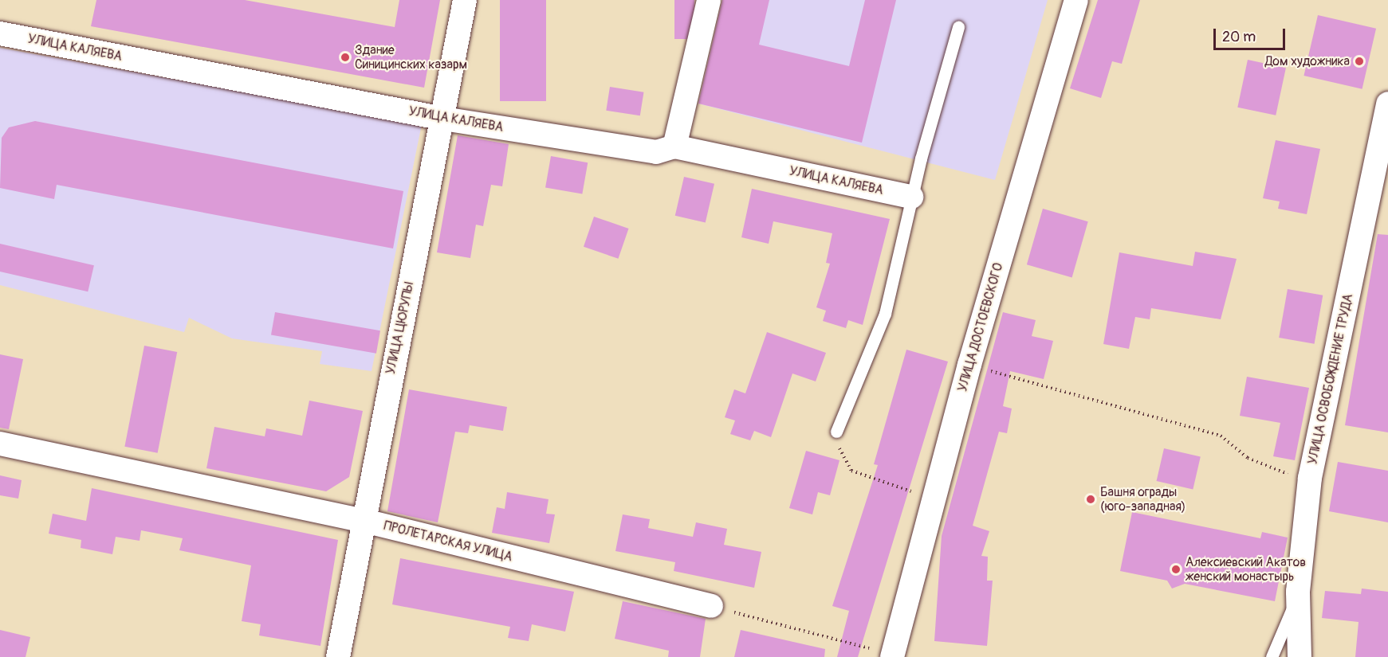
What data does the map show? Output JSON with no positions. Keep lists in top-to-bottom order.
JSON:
{
  "streets": {
    "street": [
      "УЛИЦА КАЛЯЕВА",
      "УЛИЦА ДОСТОЕВСКОГО",
      "УЛИЦА ЦЮРУПЫ",
      "УЛИЦА ОСВОБОЖДЕНИЕ ТРУДА",
      "ПРОЛЕТАРСКАЯ УЛИЦА"
    ]
  },
  "crossings": [
    ["УЛИЦА КАЛЯЕВА", "УЛИЦА ЦЮРУПЫ"],
    ["УЛИЦА ЦЮРУПЫ", "ПРОЛЕТАРСКАЯ УЛИЦА"]
  ],
  "places": [
    "Здание Синицинских казарм",
    "Дом художника",
    "Башня ограды (юго-западная)",
    "Алексиевский Акатов женский монастырь"
  ],
  "scale_bar": "20 m"
}
